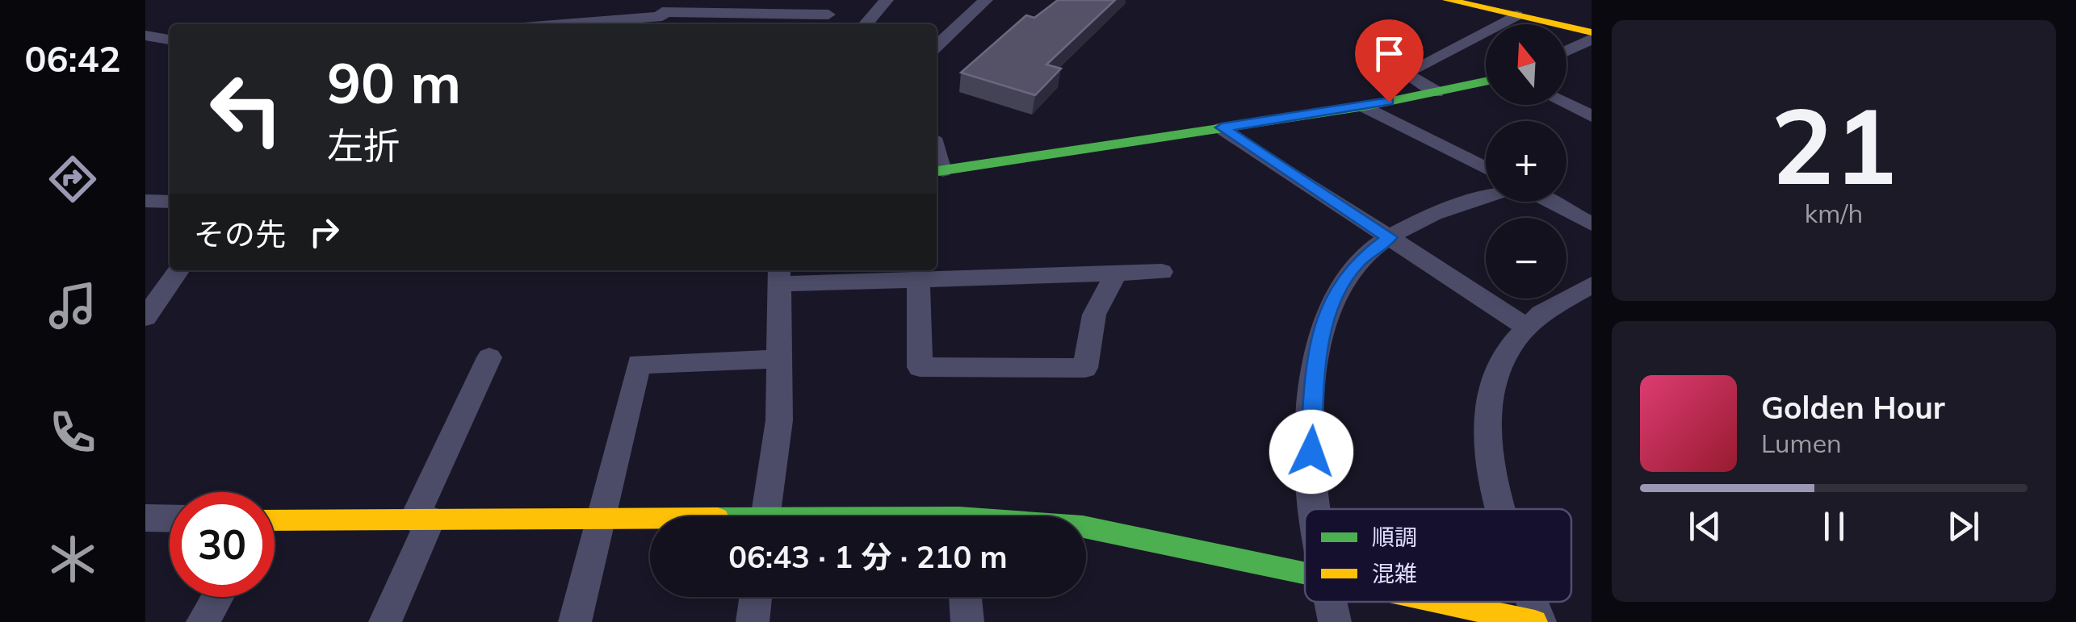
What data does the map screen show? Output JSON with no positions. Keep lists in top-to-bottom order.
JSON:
{
  "legend": ["順調", "混雑"],
  "north": "top",
  "page": {
    "tabs": "06:42",
    "tile": ["21", "km/h"],
    "map_buttons": ["+", "−"],
    "turn": ["90 m", "左折"],
    "then": "その先",
    "song": ["Golden Hour", "Lumen"],
    "limit": "30",
    "trip": "06:43 · 1 分 · 210 m"
  }
}
